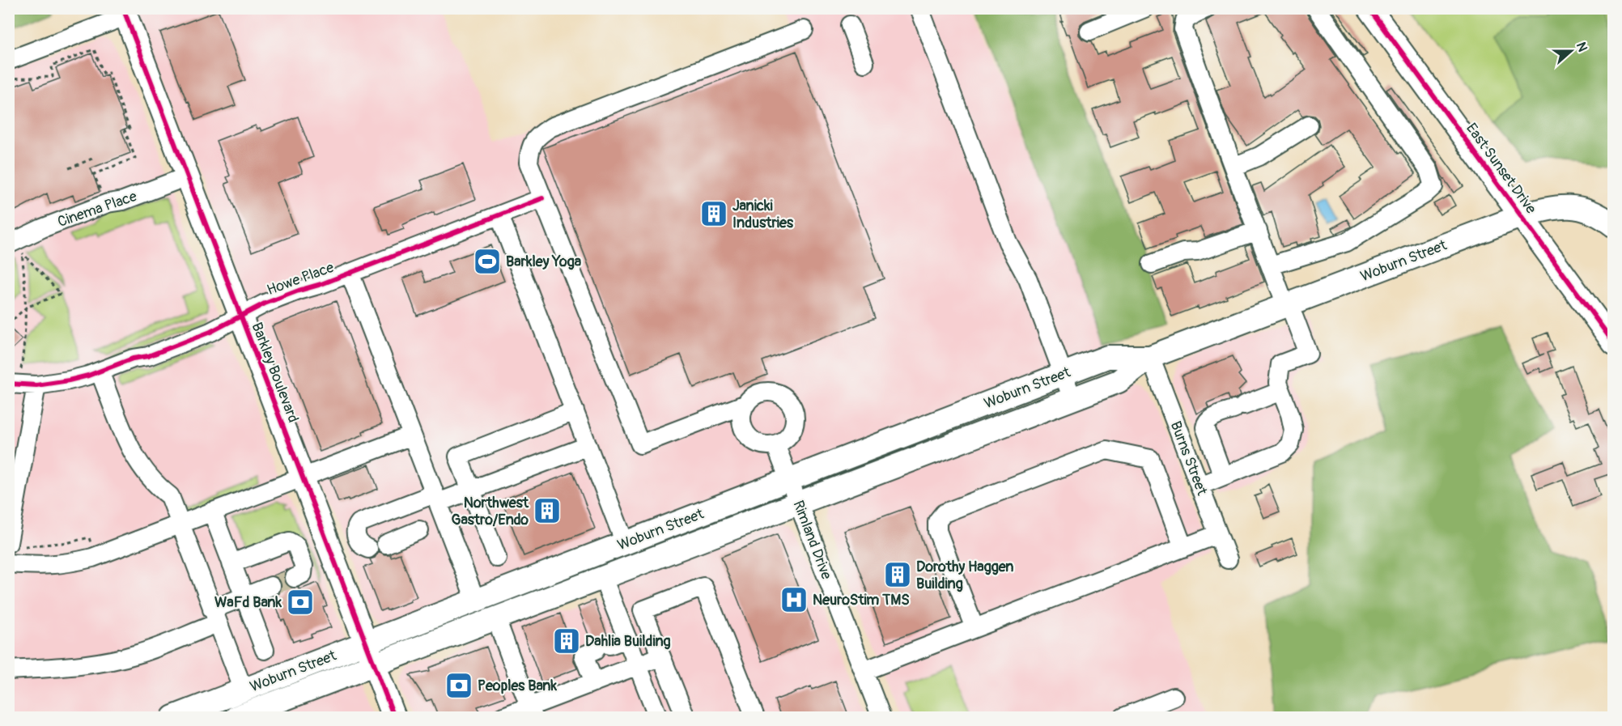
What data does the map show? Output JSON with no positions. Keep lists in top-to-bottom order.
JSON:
{
  "streets": {
    "main road": ["East Sunset Drive", "Woburn Street", "Barkley Boulevard"],
    "street": [
      "Cinema Place",
      "Howe Place",
      "Burns Street",
      "Rimland Drive"
    ]
  },
  "crossings": [
    ["East Sunset Drive", "Woburn Street"],
    ["Cinema Place", "Barkley Boulevard"],
    ["Woburn Street", "Barkley Boulevard"],
    ["Woburn Street", "Burns Street"],
    ["Woburn Street", "Rimland Drive"],
    ["Howe Place", "Barkley Boulevard"]
  ],
  "places": {
    "building": [
      "Janicki Industries",
      "Northwest Gastro/Endo",
      "Dorothy Haggen Building",
      "Dahlia Building"
    ],
    "sports": ["Barkley Yoga"],
    "hospital": ["NeuroStim TMS"],
    "bank": ["WaFd Bank", "Peoples Bank"]
  },
  "north": "right"
}
